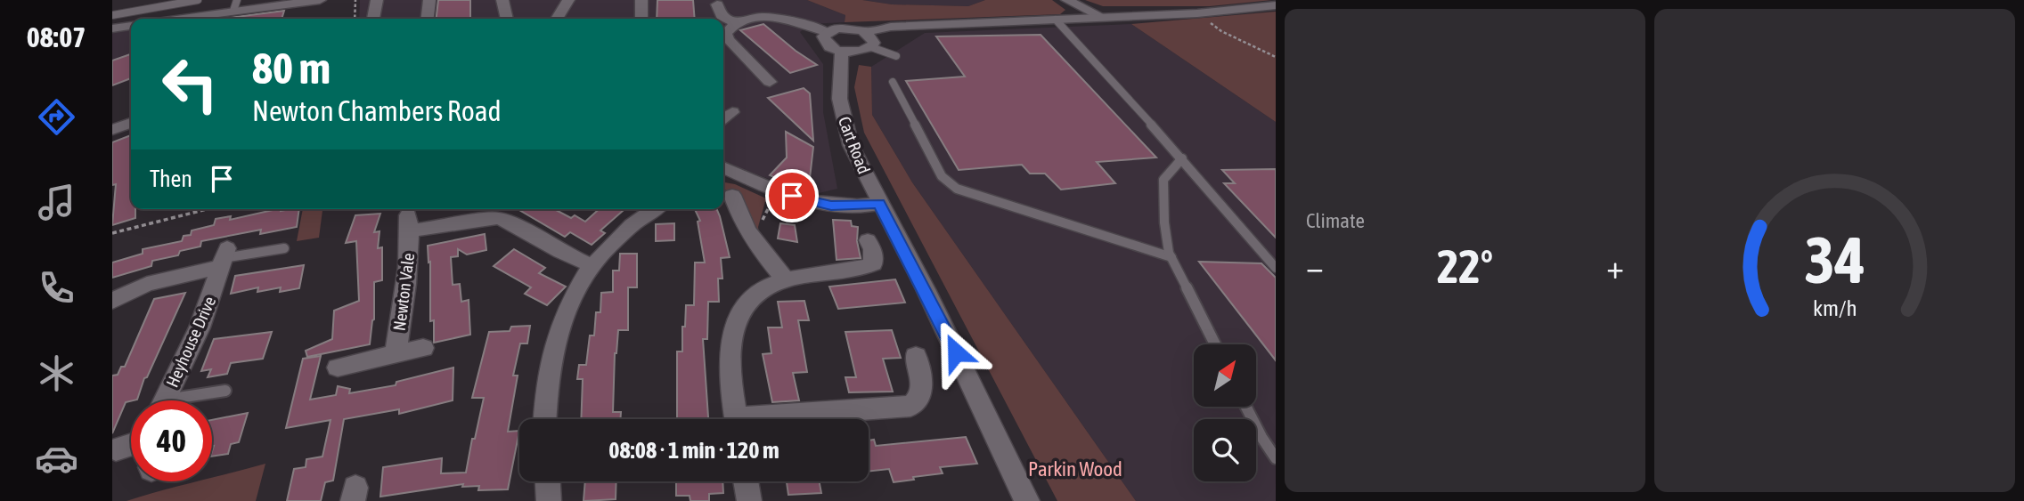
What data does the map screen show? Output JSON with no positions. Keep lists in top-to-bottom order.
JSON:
{
  "streets": {
    "street": ["Cart Road", "Newton Vale", "Heyhouse Drive"]
  },
  "parks": ["Parkin Wood"],
  "north": "top right",
  "page": {
    "tabs": "08:07",
    "tile": "Climate",
    "turn": ["80 m", "Newton Chambers Road"],
    "then": "Then",
    "heat": ["−", "22°", "+"],
    "limit": "40",
    "trip": "08:08 · 1 min · 120 m",
    "gauge": ["34", "km/h"]
  }
}
